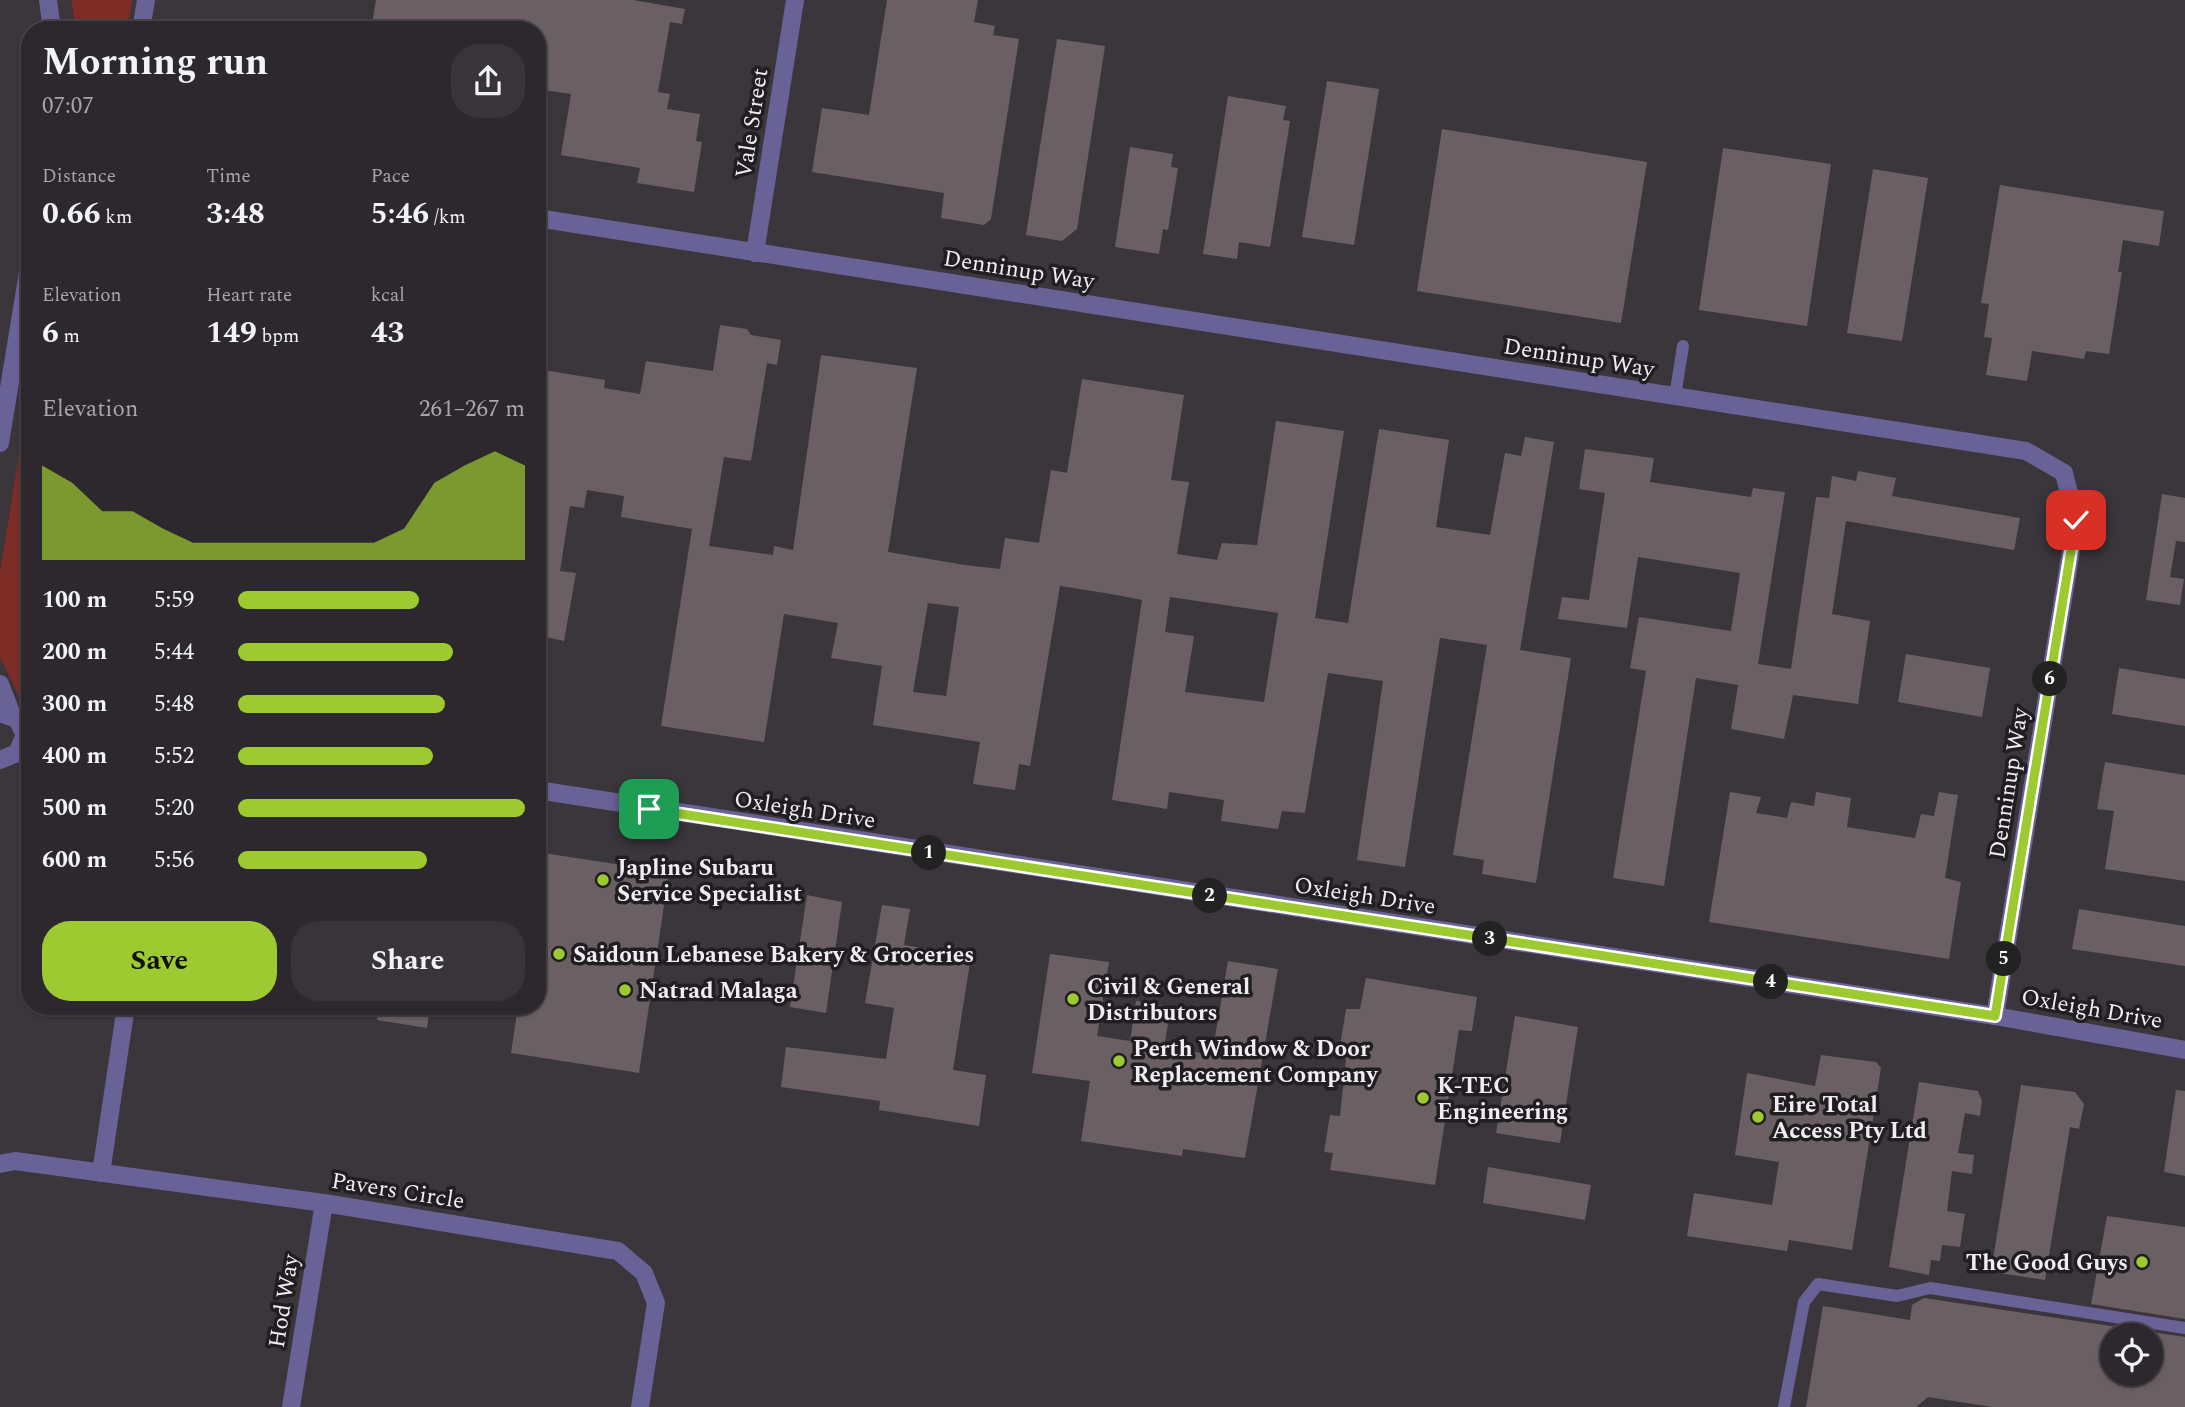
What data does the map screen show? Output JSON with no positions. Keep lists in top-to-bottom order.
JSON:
{
  "streets": {
    "street": [
      "Vale Street",
      "Denninup Way",
      "Oxleigh Drive",
      "Pavers Circle",
      "Hod Way"
    ]
  },
  "crossings": [
    ["Vale Street", "Denninup Way"],
    ["Denninup Way", "Oxleigh Drive"],
    ["Pavers Circle", "Hod Way"]
  ],
  "places": [
    "Japline Subaru Service Specialist",
    "Saidoun Lebanese Bakery & Groceries",
    "Natrad Malaga",
    "Civil & General Distributors",
    "Perth Window & Door Replacement Company",
    "K-TEC Engineering",
    "Eire Total Access Pty Ltd",
    "The Good Guys"
  ],
  "page": {
    "heading": ["Morning run", "07:07"],
    "stats": [
      ["Distance", "0.66 km"],
      ["Time", "3:48"],
      ["Pace", "5:46 /km"],
      ["Elevation", "6 m"],
      ["Heart rate", "149 bpm"],
      ["kcal", "43"]
    ],
    "chart": ["Elevation", "261–267 m"],
    "list": [
      {
        "name": "100 m",
        "note": "5:59"
      },
      {
        "name": "200 m",
        "note": "5:44"
      },
      {
        "name": "300 m",
        "note": "5:48"
      },
      {
        "name": "400 m",
        "note": "5:52"
      },
      {
        "name": "500 m",
        "note": "5:20"
      },
      {
        "name": "600 m",
        "note": "5:56"
      }
    ],
    "pins": [
      "6",
      "1",
      "2",
      "3",
      "5",
      "4"
    ],
    "buttons": ["Save", "Share"]
  }
}
